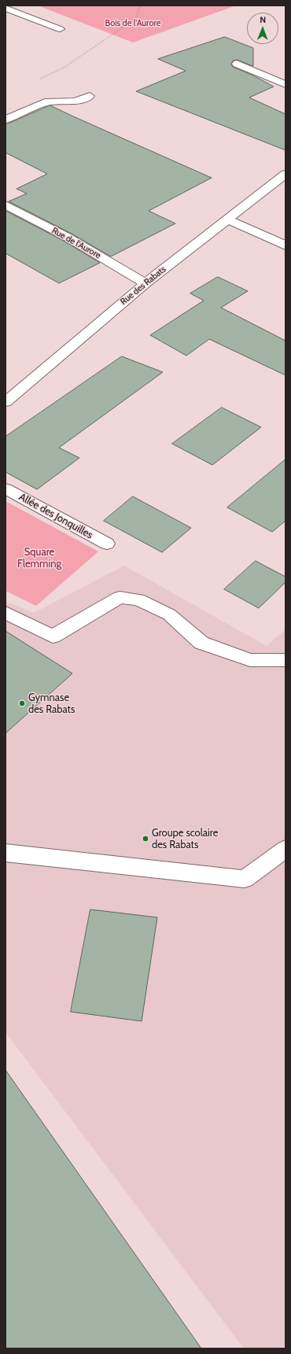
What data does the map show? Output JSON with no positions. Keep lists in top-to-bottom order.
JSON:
{
  "streets": {
    "street": ["Rue de l'Aurore", "Rue des Rabats", "Allée des Jonquilles"]
  },
  "crossings": [
    ["Rue de l'Aurore", "Rue des Rabats"]
  ],
  "parks": ["Bois de l'Aurore", "Square Flemming"],
  "places": ["Gymnase des Rabats", "Groupe scolaire des Rabats"],
  "north": "top"
}
